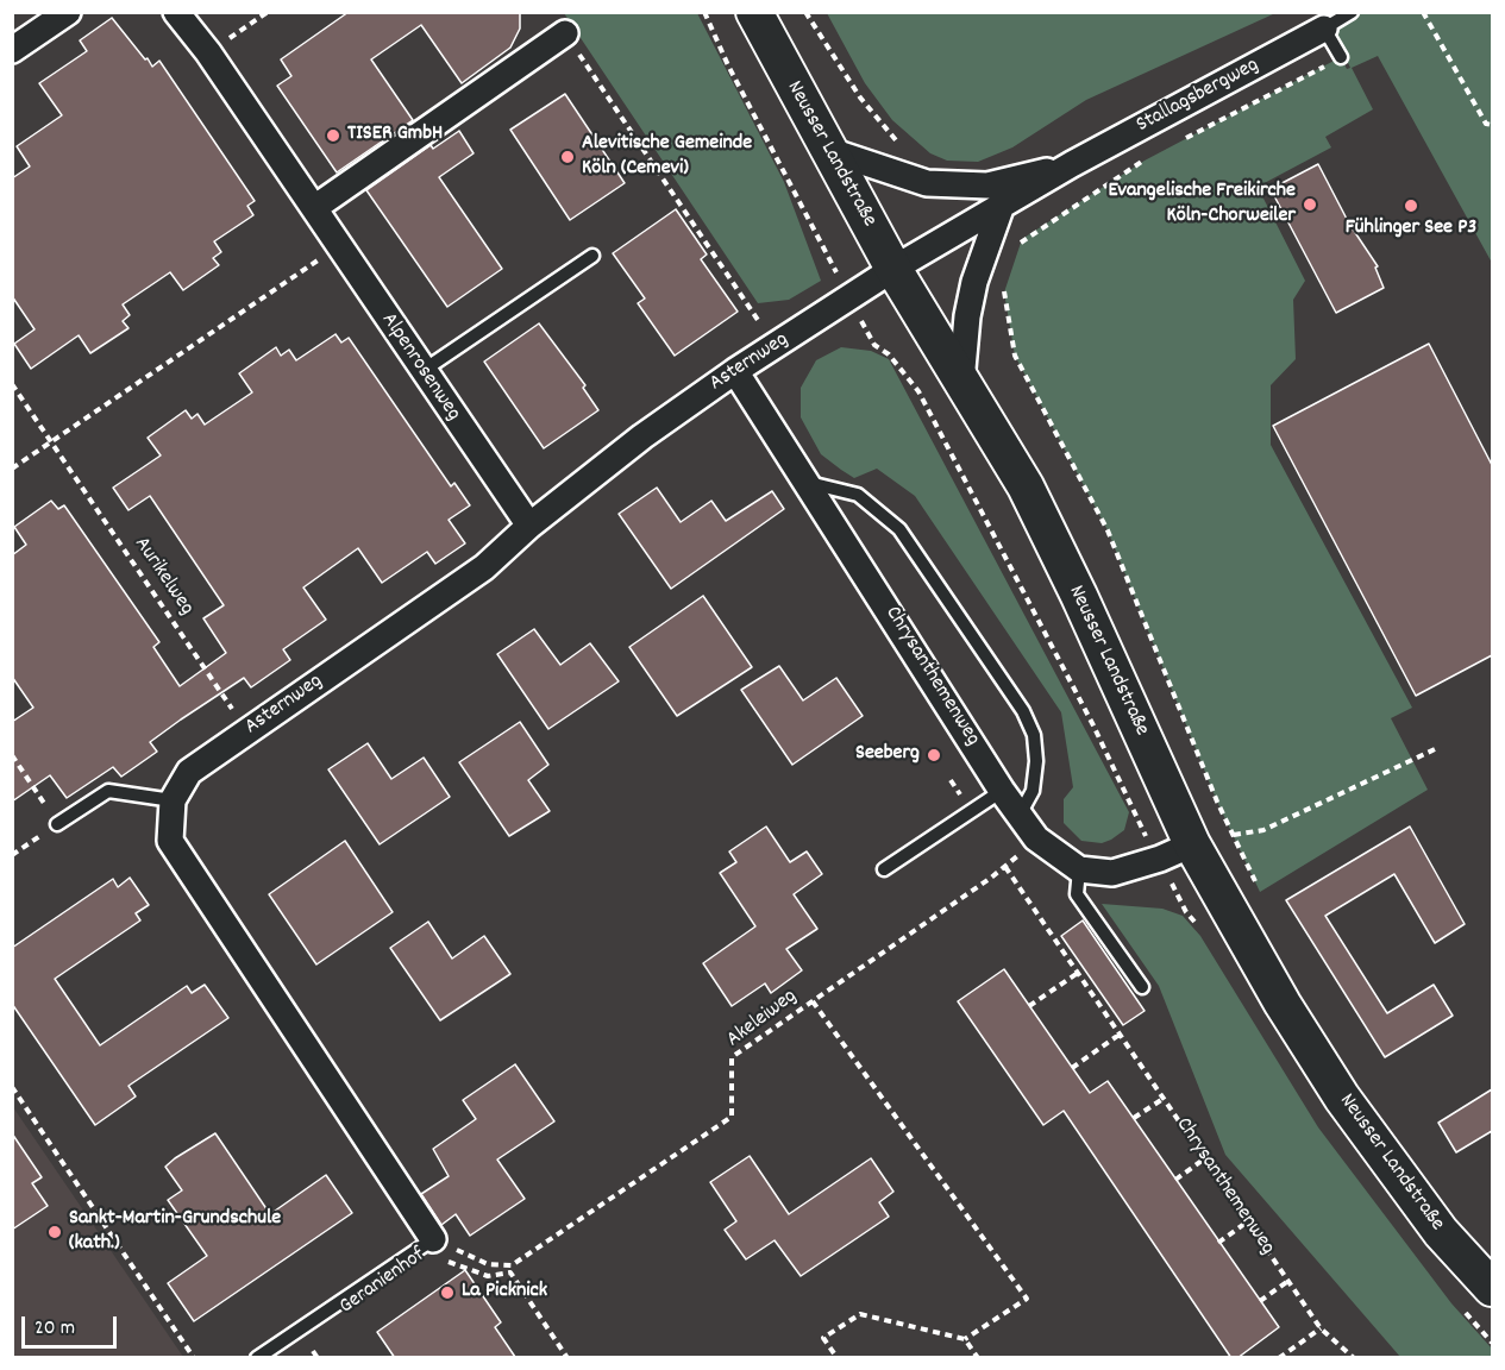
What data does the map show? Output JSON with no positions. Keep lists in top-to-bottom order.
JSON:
{
  "streets": {
    "main road": ["Neusser Landstraße"],
    "street": [
      "Stallagsbergweg",
      "Asternweg",
      "Alpenrosenweg",
      "Chrysanthemenweg"
    ],
    "path": ["Aurikelweg", "Akeleiweg", "Geranienhof"]
  },
  "crossings": [
    ["Stallagsbergweg", "Neusser Landstraße"],
    ["Stallagsbergweg", "Asternweg"],
    ["Neusser Landstraße", "Asternweg"],
    ["Asternweg", "Alpenrosenweg"],
    ["Asternweg", "Aurikelweg"],
    ["Asternweg", "Chrysanthemenweg"],
    ["Asternweg", "Akeleiweg"],
    ["Asternweg", "Geranienhof"],
    ["Chrysanthemenweg", "Akeleiweg"],
    ["Akeleiweg", "Geranienhof"]
  ],
  "places": [
    "TISER GmbH",
    "Alevitische Gemeinde Köln (Cemevi)",
    "Evangelische Freikirche Köln-Chorweiler",
    "Fühlinger See P3",
    "Seeberg",
    "Sankt-Martin-Grundschule (kath.)",
    "La Picknick"
  ],
  "scale_bar": "20 m"
}
